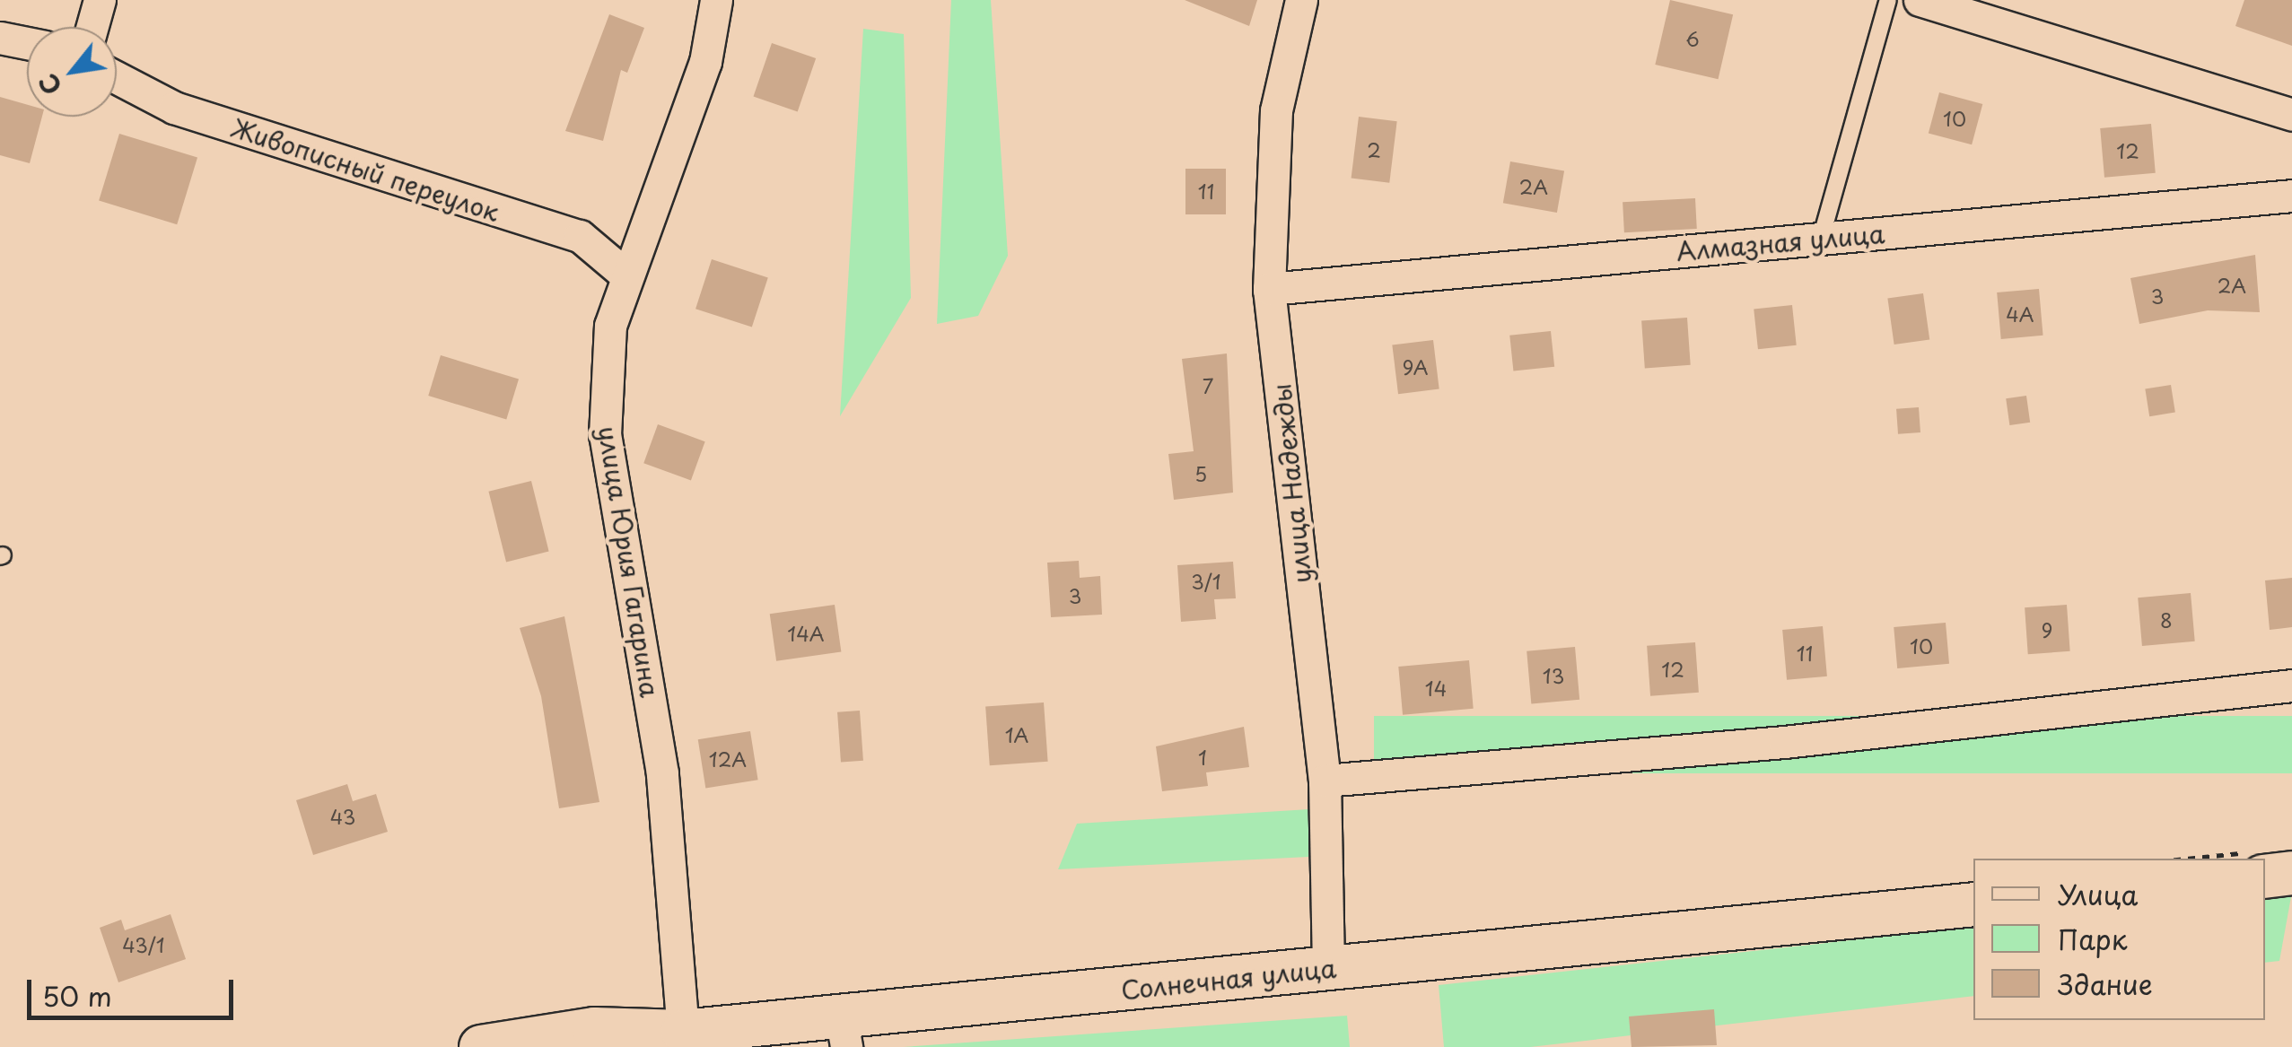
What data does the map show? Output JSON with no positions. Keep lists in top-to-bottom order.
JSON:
{
  "streets": {
    "street": [
      "Живописный переулок",
      "Алмазная улица",
      "улица Надежды",
      "улица Юрия Гагарина",
      "Солнечная улица"
    ]
  },
  "crossings": [
    ["Живописный переулок", "улица Юрия Гагарина"],
    ["Алмазная улица", "улица Надежды"],
    ["улица Надежды", "Солнечная улица"],
    ["улица Юрия Гагарина", "Солнечная улица"]
  ],
  "house_numbers": [
    "6",
    "10",
    "2",
    "12",
    "2А",
    "11",
    "2А",
    "3",
    "4А",
    "9А",
    "7",
    "5",
    "3/1",
    "3",
    "8",
    "9",
    "14А",
    "10",
    "11",
    "12",
    "13",
    "14",
    "1А",
    "1",
    "12А",
    "43",
    "43/1"
  ],
  "legend": ["Улица", "Парк", "Здание"],
  "scale_bar": "50 m",
  "north": "bottom left"
}
